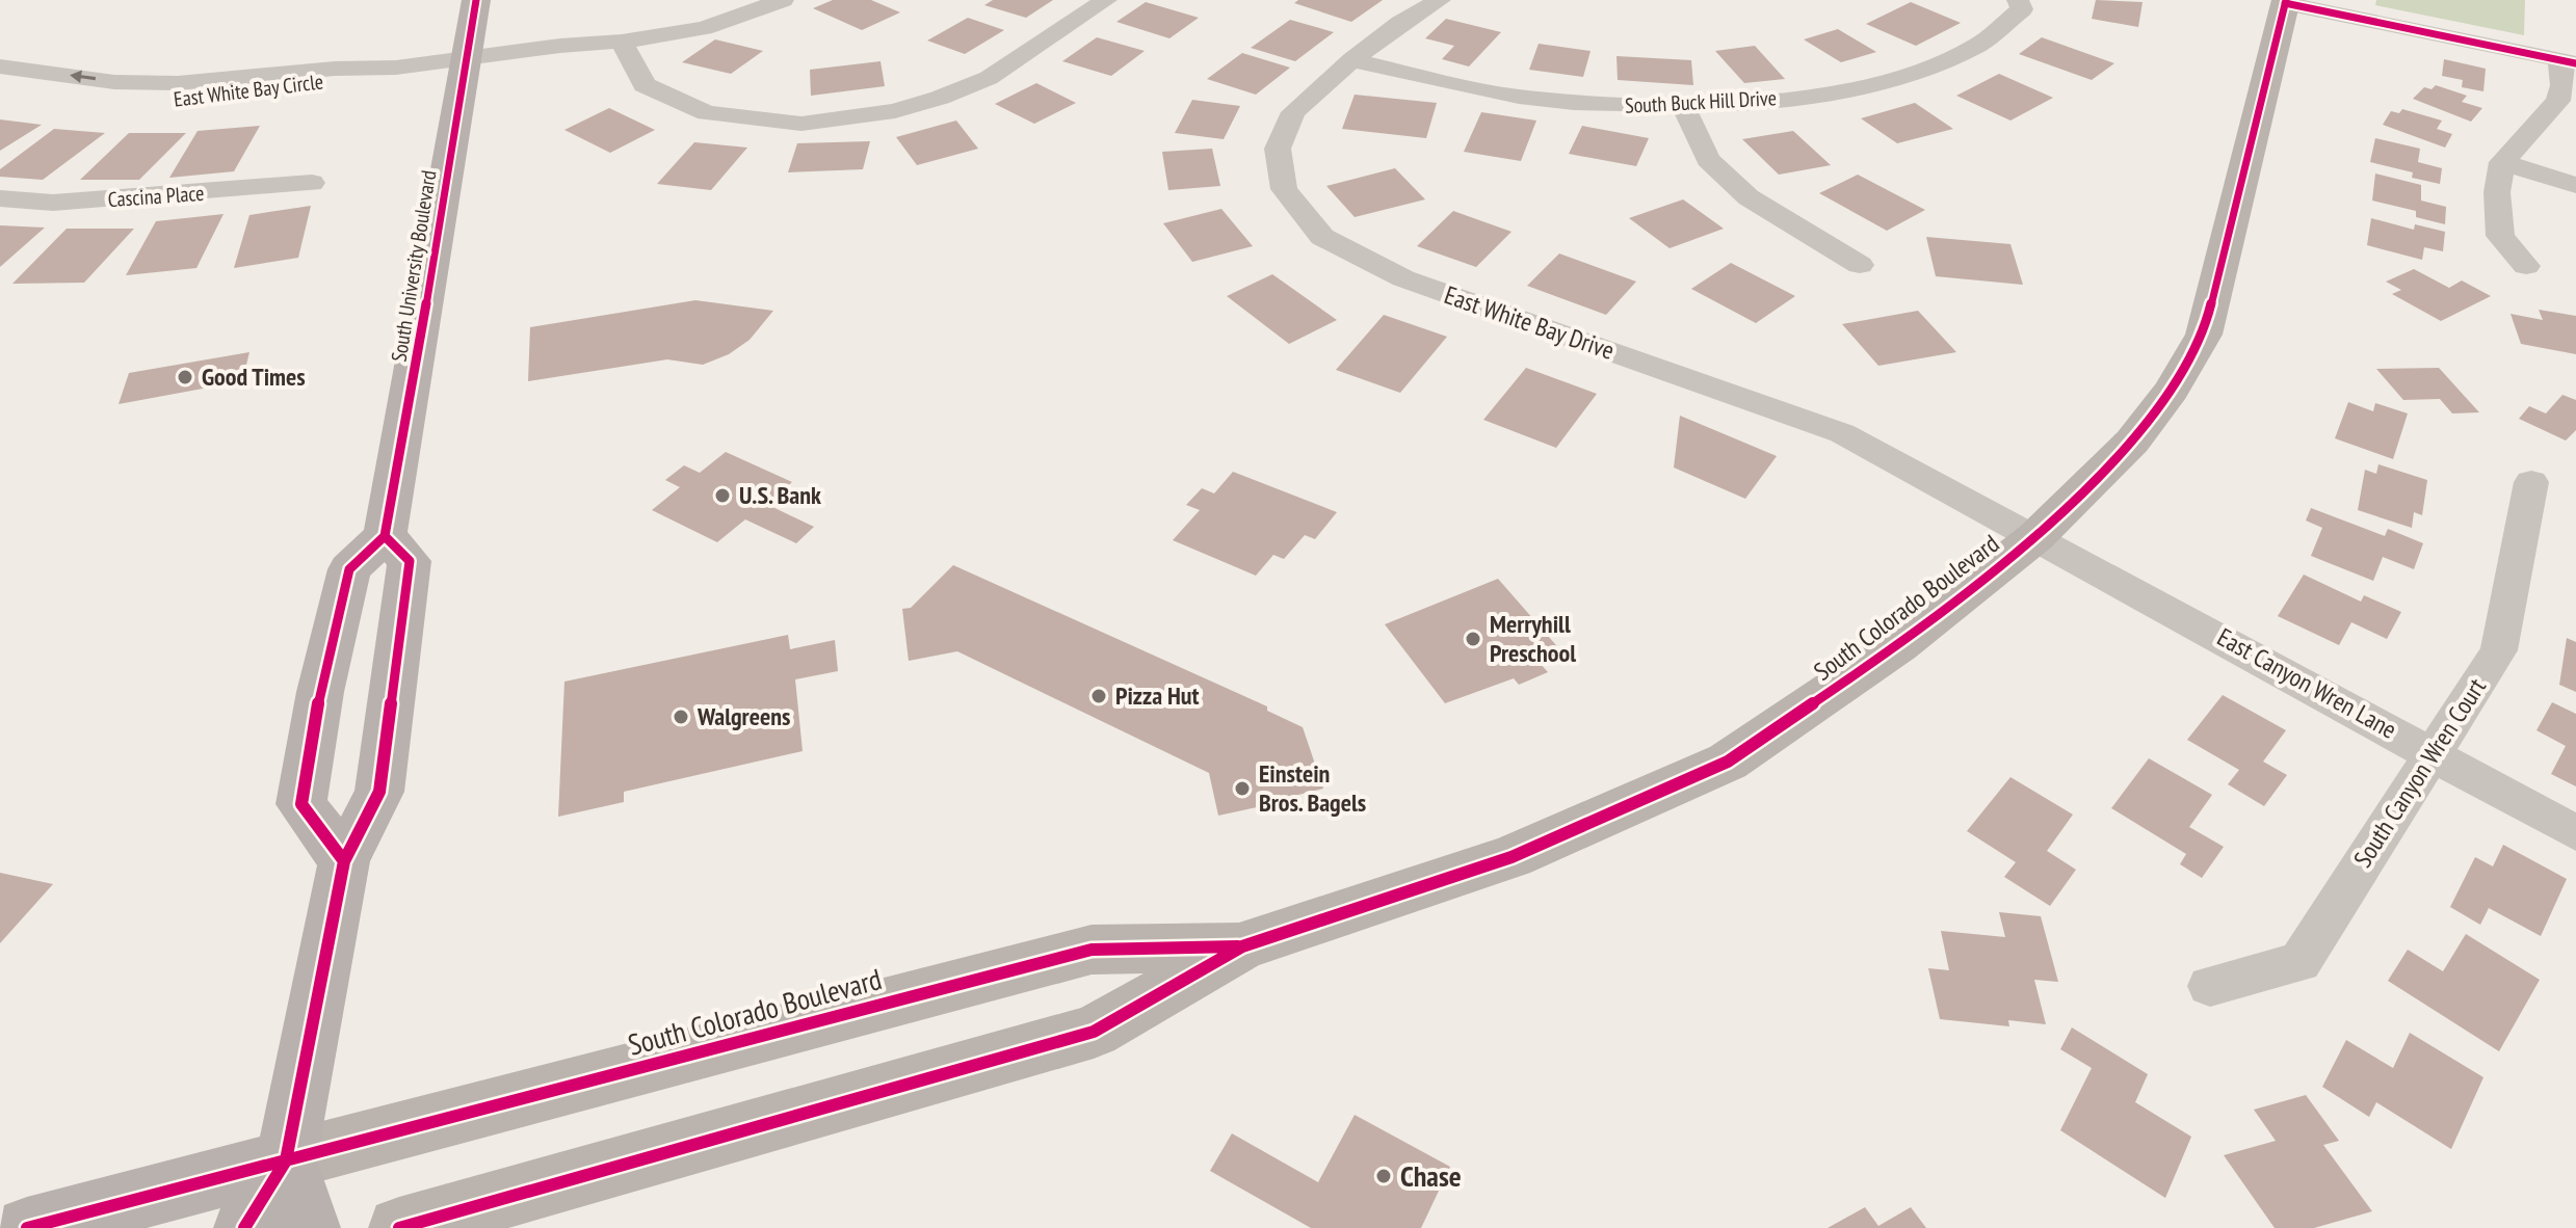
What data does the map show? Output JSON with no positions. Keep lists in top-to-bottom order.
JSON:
{
  "streets": {
    "main road": ["South University Boulevard", "South Colorado Boulevard"],
    "street": [
      "East White Bay Circle",
      "South Buck Hill Drive",
      "Cascina Place",
      "East White Bay Drive",
      "East Canyon Wren Lane",
      "South Canyon Wren Court"
    ]
  },
  "crossings": [
    ["South Buck Hill Drive", "East White Bay Drive"],
    ["East White Bay Drive", "South Colorado Boulevard"],
    ["East White Bay Drive", "East Canyon Wren Lane"],
    ["South Colorado Boulevard", "East Canyon Wren Lane"],
    ["East Canyon Wren Lane", "South Canyon Wren Court"]
  ],
  "places": [
    "Good Times",
    "U.S. Bank",
    "Merryhill Preschool",
    "Pizza Hut",
    "Walgreens",
    "Einstein Bros. Bagels",
    "Chase"
  ]
}
